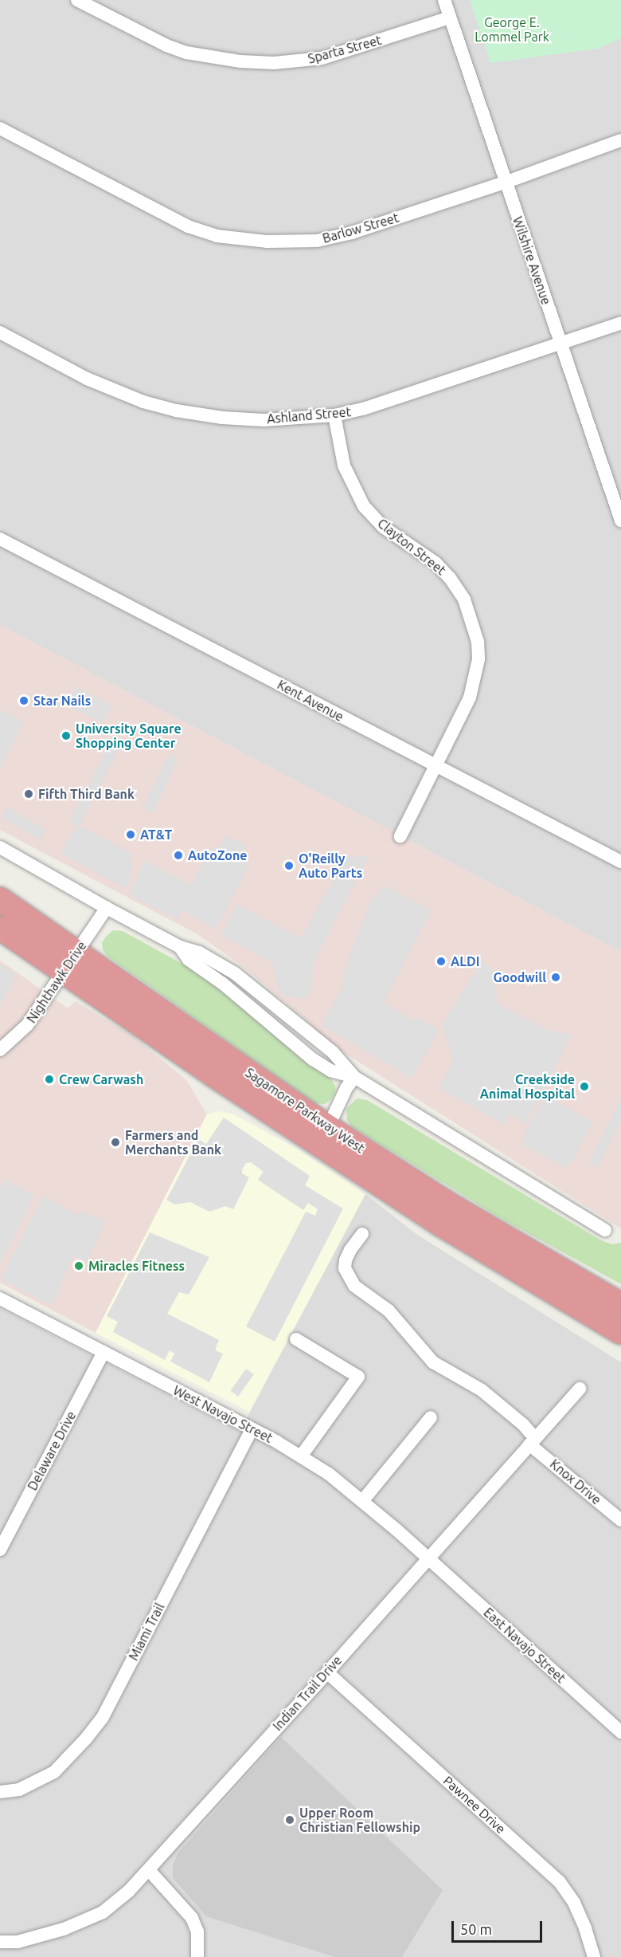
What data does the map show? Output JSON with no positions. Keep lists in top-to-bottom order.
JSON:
{
  "streets": {
    "highway": ["Sagamore Parkway West"],
    "street": [
      "Sparta Street",
      "Barlow Street",
      "Wilshire Avenue",
      "Ashland Street",
      "Clayton Street",
      "Kent Avenue",
      "Nighthawk Drive",
      "West Navajo Street",
      "Delaware Drive",
      "Knox Drive",
      "Miami Trail",
      "East Navajo Street",
      "Indian Trail Drive",
      "Pawnee Drive"
    ]
  },
  "crossings": [
    ["Sparta Street", "Wilshire Avenue"],
    ["Barlow Street", "Wilshire Avenue"],
    ["Wilshire Avenue", "Ashland Street"],
    ["Ashland Street", "Clayton Street"],
    ["Clayton Street", "Kent Avenue"],
    ["Nighthawk Drive", "Sagamore Parkway West"],
    ["West Navajo Street", "Delaware Drive"],
    ["West Navajo Street", "Miami Trail"],
    ["West Navajo Street", "East Navajo Street"],
    ["West Navajo Street", "Indian Trail Drive"],
    ["Knox Drive", "Indian Trail Drive"],
    ["East Navajo Street", "Indian Trail Drive"],
    ["Indian Trail Drive", "Pawnee Drive"]
  ],
  "parks": ["George E. Lommel Park"],
  "places": [
    "Star Nails",
    "University Square Shopping Center",
    "Fifth Third Bank",
    "AT&T",
    "AutoZone",
    "O'Reilly Auto Parts",
    "ALDI",
    "Goodwill",
    "Crew Carwash",
    "Creekside Animal Hospital",
    "Farmers and Merchants Bank",
    "Miracles Fitness",
    "Upper Room Christian Fellowship"
  ],
  "scale_bar": "50 m"
}
